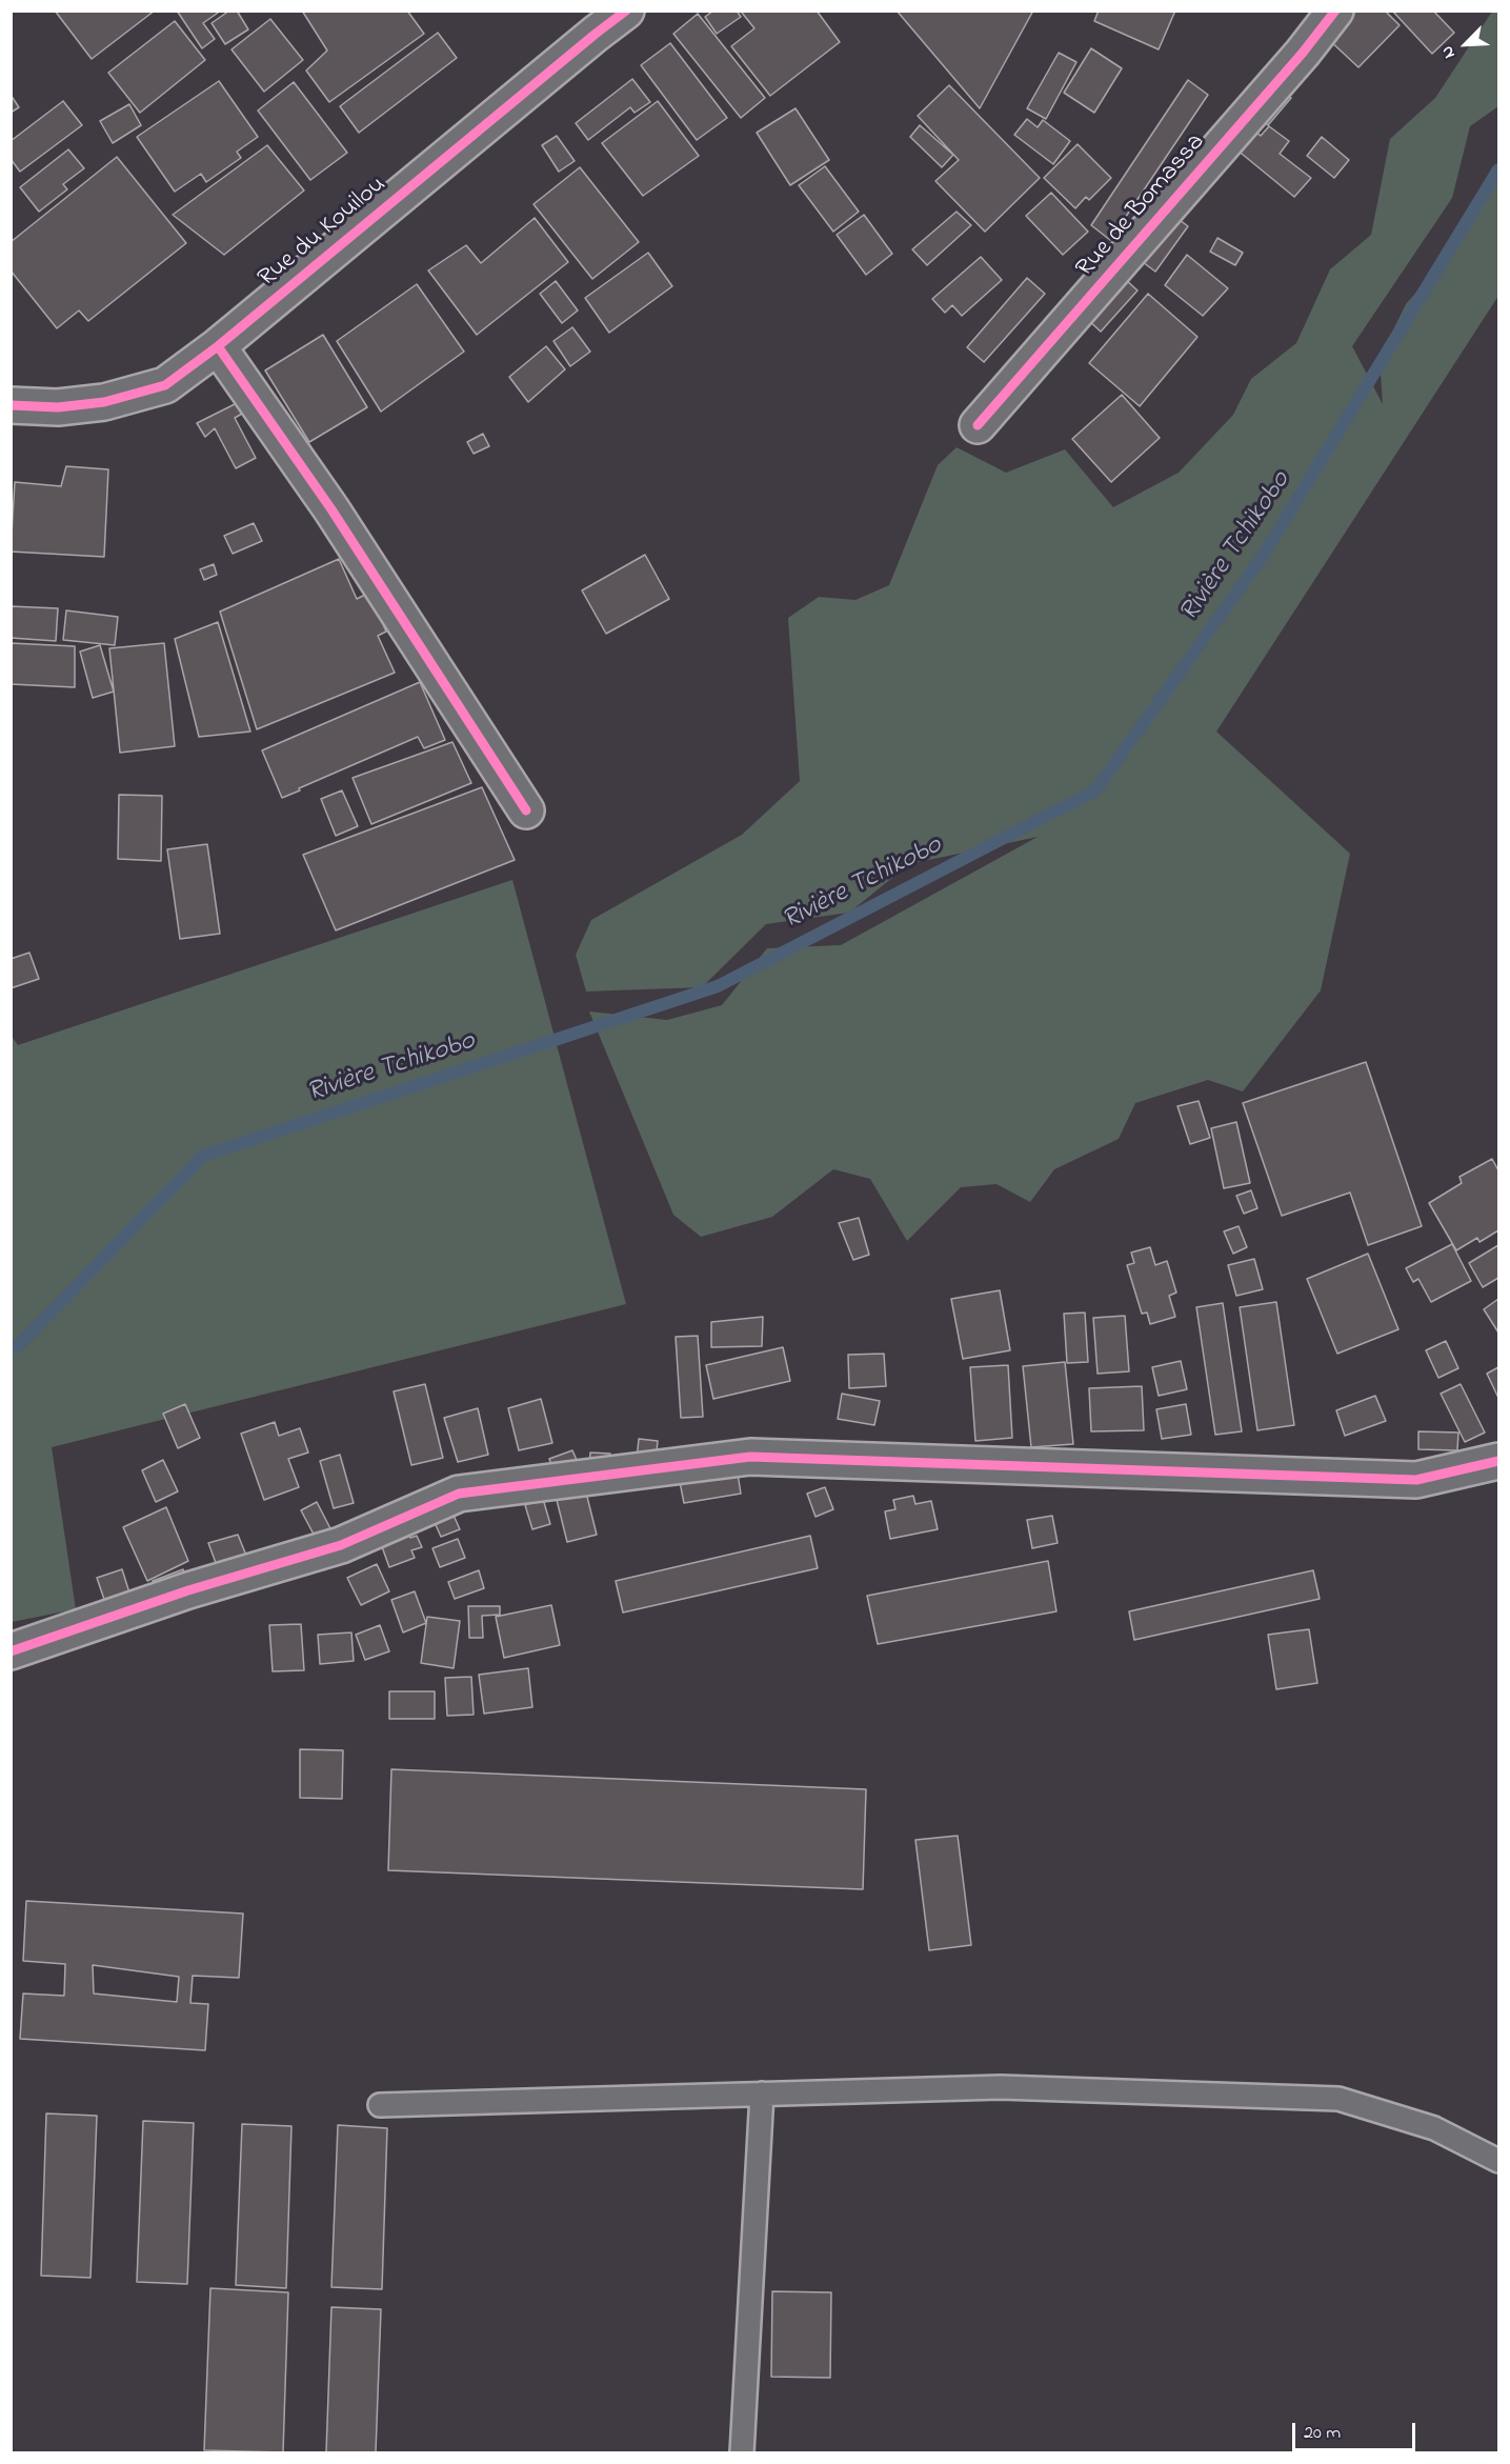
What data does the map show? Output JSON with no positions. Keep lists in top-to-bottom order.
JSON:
{
  "streets": {
    "street": ["Rue de Bomassa", "Rue du Kouilou"]
  },
  "water": ["Rivière Tchikobo"],
  "scale_bar": "20 m",
  "north": "bottom left"
}
